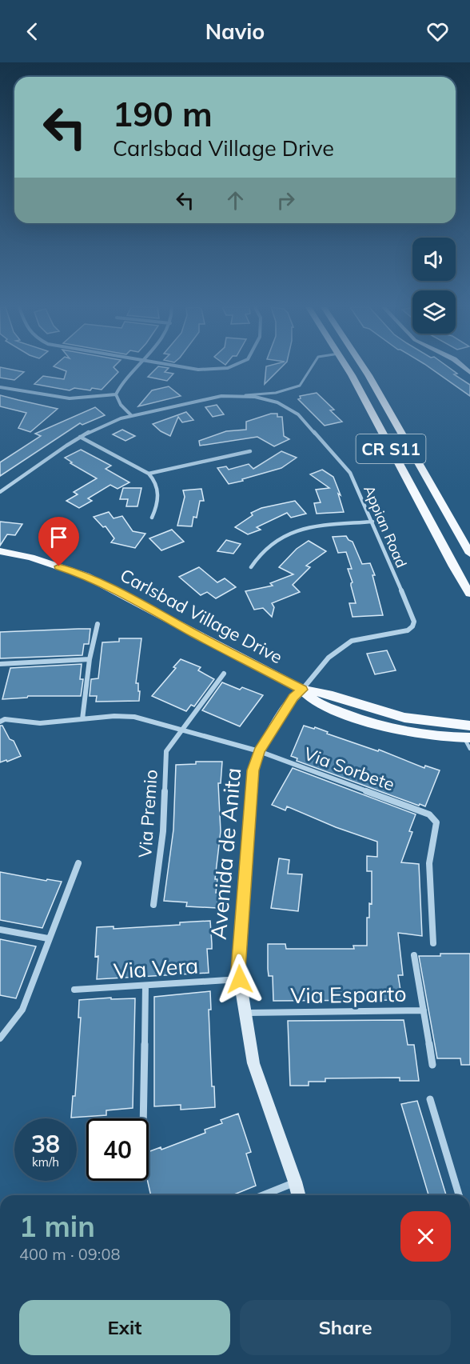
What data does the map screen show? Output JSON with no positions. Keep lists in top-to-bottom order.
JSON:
{
  "streets": {
    "main road": ["CR S11", "Carlsbad Village Drive"],
    "street": [
      "Appian Road",
      "Via Sorbete",
      "Via Premio",
      "Avenida de Anita",
      "Via Vera",
      "Via Esparto"
    ]
  },
  "crossings": [
    ["Appian Road", "Carlsbad Village Drive"],
    ["Appian Road", "Avenida de Anita"],
    ["Carlsbad Village Drive", "Avenida de Anita"],
    ["Via Sorbete", "Via Premio"],
    ["Via Sorbete", "Avenida de Anita"],
    ["Avenida de Anita", "Via Vera"],
    ["Avenida de Anita", "Via Esparto"]
  ],
  "page": {
    "header": "Navio",
    "turn": ["190 m", "Carlsbad Village Drive"],
    "speed": "38 km/h",
    "limit": "40",
    "heading": ["1 min", "400 m · 09:08"],
    "buttons": ["Exit", "Share"]
  }
}
